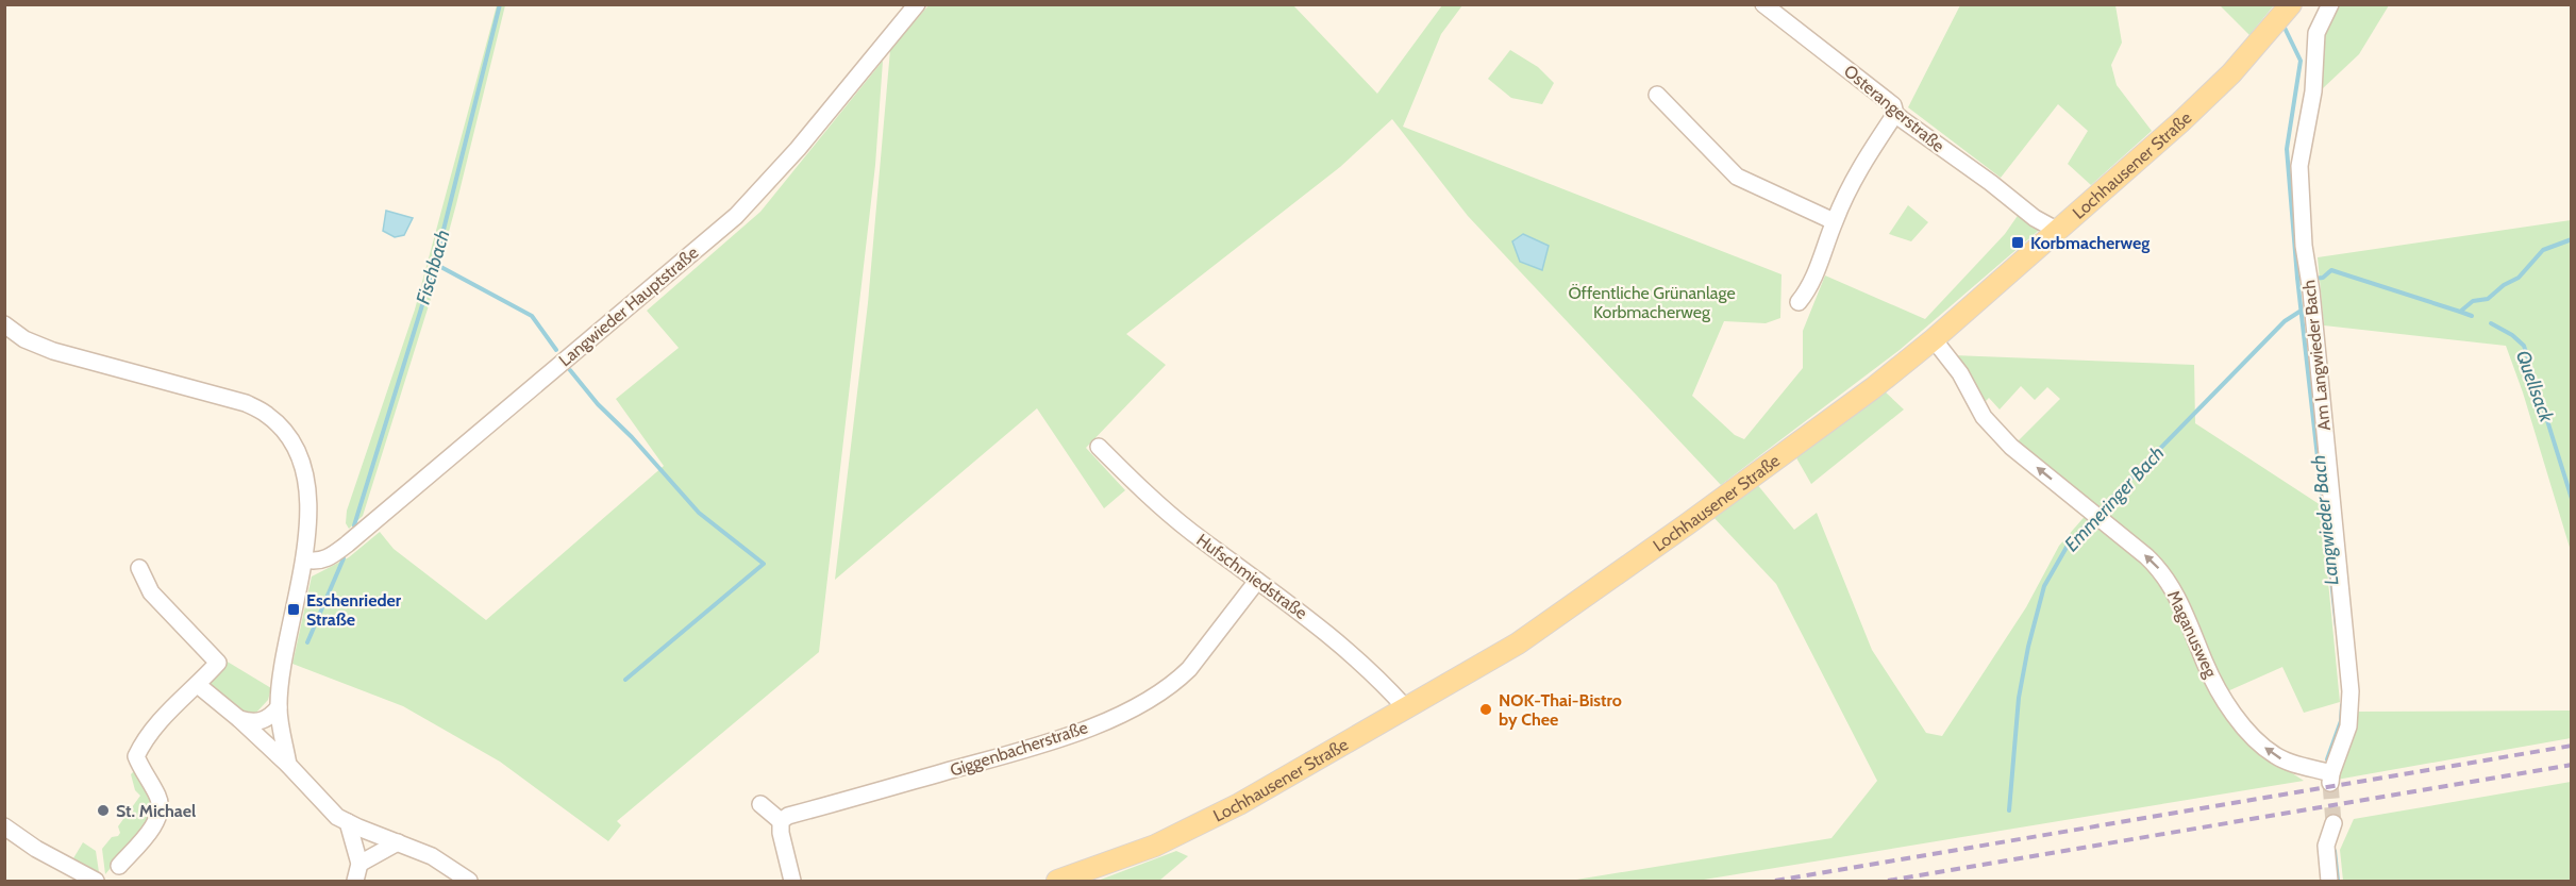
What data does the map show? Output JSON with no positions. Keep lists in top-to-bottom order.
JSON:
{
  "streets": {
    "main road": ["Lochhausener Straße"],
    "street": [
      "Osterangerstraße",
      "Langwieder Hauptstraße",
      "Am Langwieder Bach",
      "Hufschmiedstraße",
      "Maganusweg",
      "Giggenbacherstraße"
    ]
  },
  "crossings": [
    ["Osterangerstraße", "Lochhausener Straße"],
    ["Lochhausener Straße", "Hufschmiedstraße"],
    ["Lochhausener Straße", "Maganusweg"],
    ["Am Langwieder Bach", "Maganusweg"],
    ["Hufschmiedstraße", "Giggenbacherstraße"]
  ],
  "one_way": ["Maganusweg"],
  "water": [
    "Fischbach",
    "Quellsack",
    "Emmeringer Bach",
    "Langwieder Bach"
  ],
  "parks": ["Öffentliche Grünanlage Korbmacherweg"],
  "places": {
    "transit": ["Korbmacherweg", "Eschenrieder Straße"],
    "other": ["NOK-Thai-Bistro by Chee", "St. Michael"]
  }
}
